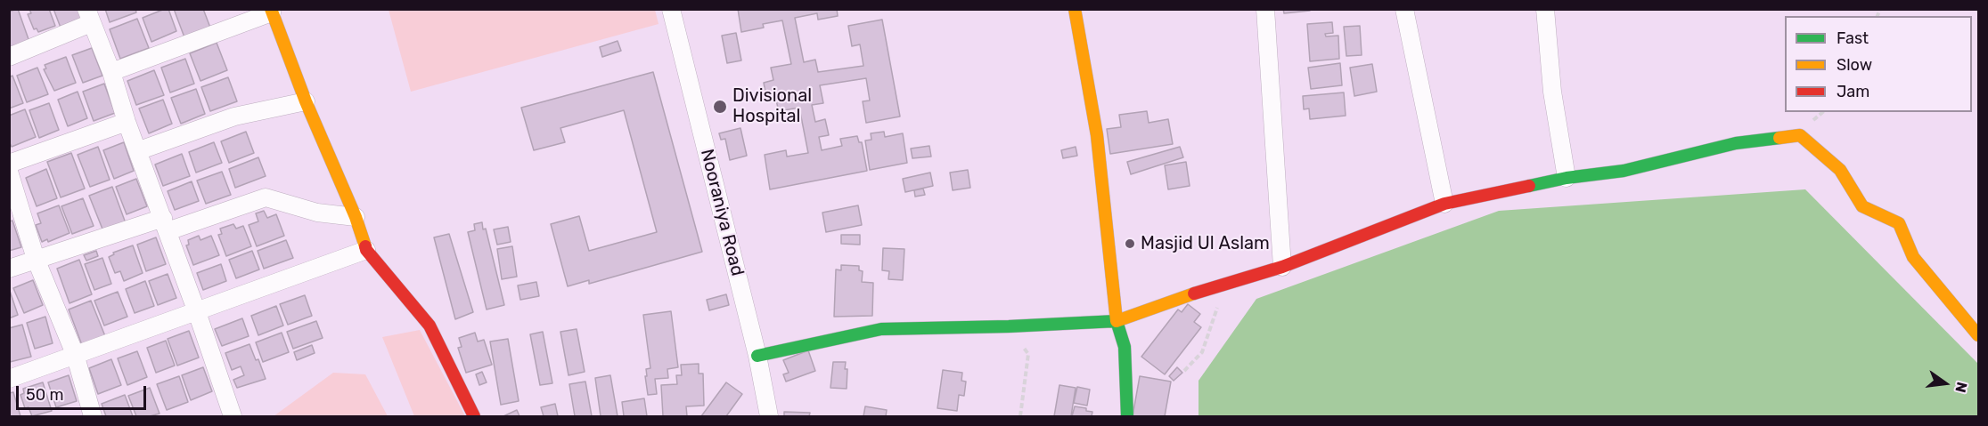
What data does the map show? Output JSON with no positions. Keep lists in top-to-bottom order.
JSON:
{
  "streets": {
    "street": ["Nooraniya Road"]
  },
  "places": ["Divisional Hospital", "Masjid Ul Aslam"],
  "legend": ["Fast", "Slow", "Jam"],
  "scale_bar": "50 m",
  "north": "right"
}
